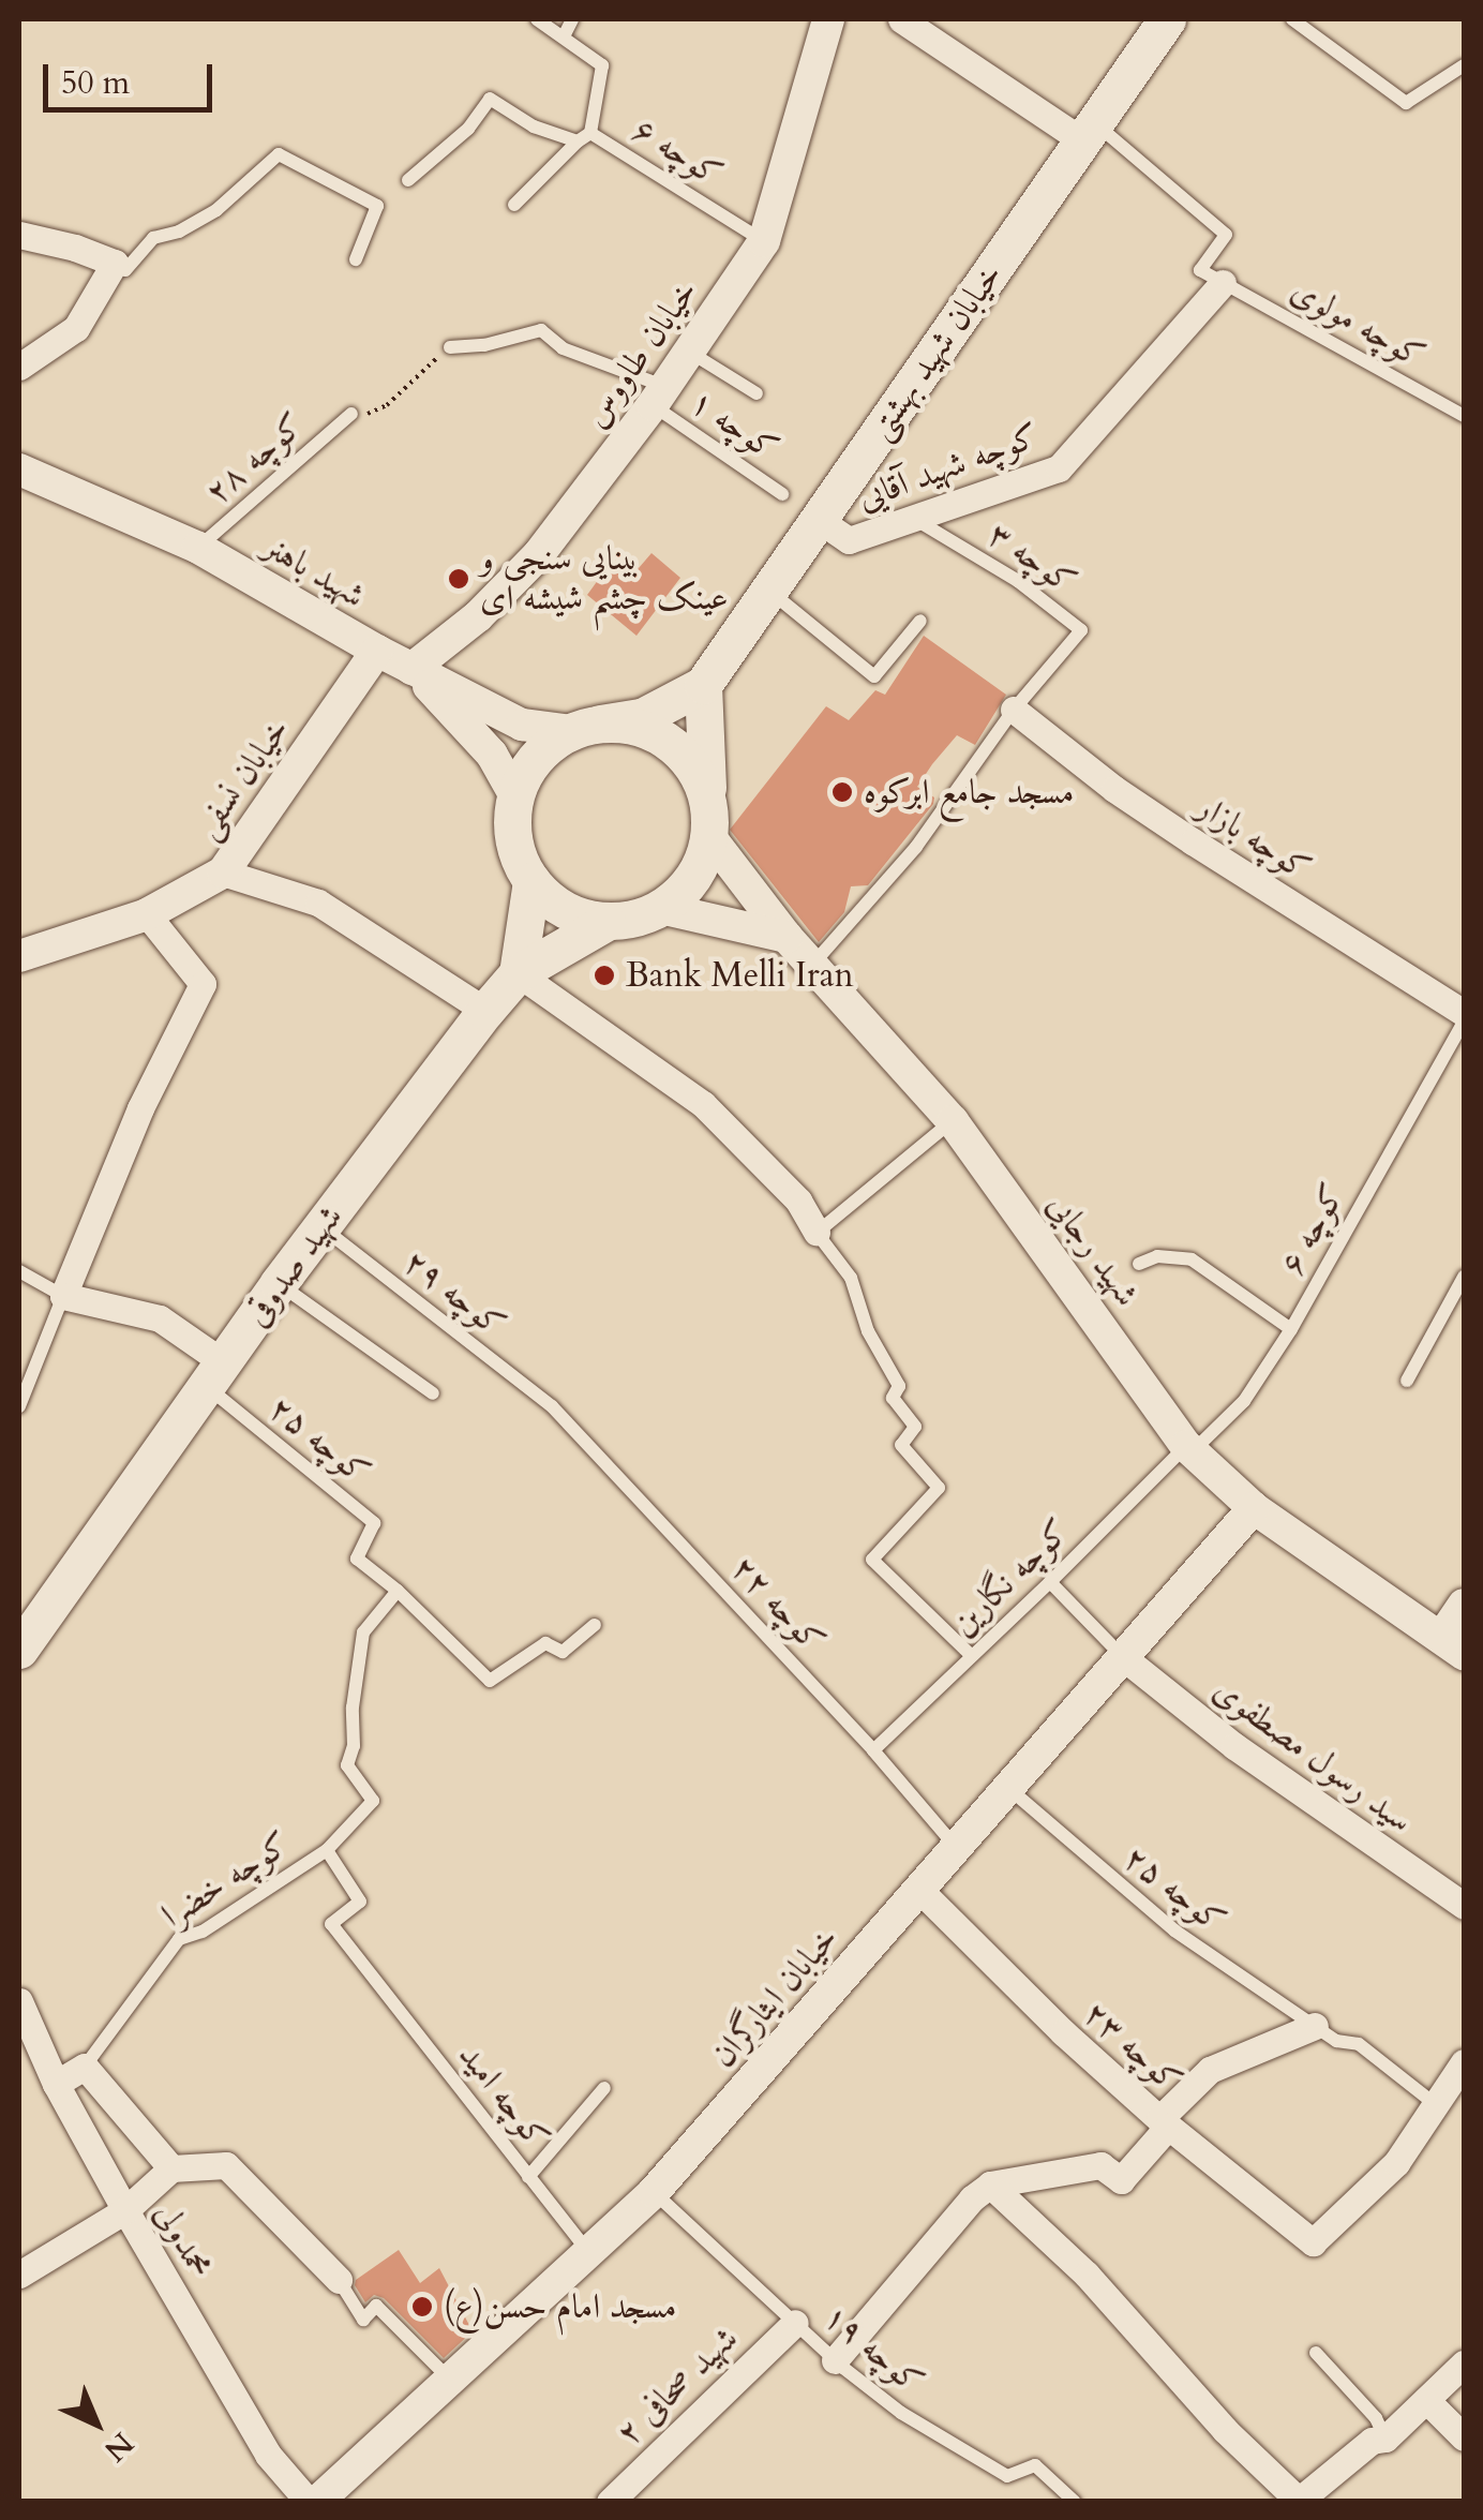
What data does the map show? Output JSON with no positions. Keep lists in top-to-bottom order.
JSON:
{
  "streets": {
    "main road": ["خیابان شهید بهشتی", "شهید صدوقی"],
    "street": [
      "خیابان طاووس",
      "کوچه شهید آقایی",
      "شهید باهنر",
      "خیابان نسفی",
      "کوچه بازار",
      "شهید رجایی",
      "سید رسول مصطفوی",
      "خیابان ایثارگران",
      "کوچه ۲۳",
      "محمدولی",
      "شهید صحافی ۲"
    ],
    "lane": [
      "کوچه ۶",
      "کوچه مولوی",
      "کوچه ۱",
      "کوچه ۲۸",
      "کوچه ۳",
      "کوچه ۲۹",
      "کوچه ۲۵",
      "کوچه نگارین",
      "کوچه ۲۲",
      "کوچه خضرا",
      "کوچه امید",
      "کوچه ۱۹"
    ]
  },
  "crossings": [
    ["کوچه ۶", "خیابان طاووس"],
    ["کوچه ۶", "شهید رجایی"],
    ["کوچه ۶", "کوچه نگارین"],
    ["کوچه مولوی", "کوچه شهید آقایی"],
    ["خیابان شهید بهشتی", "کوچه شهید آقایی"],
    ["خیابان طاووس", "کوچه ۱"],
    ["خیابان طاووس", "شهید باهنر"],
    ["کوچه ۲۸", "شهید باهنر"],
    ["کوچه شهید آقایی", "کوچه ۳"],
    ["کوچه ۳", "کوچه بازار"],
    ["شهید باهنر", "خیابان نسفی"],
    ["شهید باهنر", "شهید رجایی"],
    ["شهید باهنر", "شهید صدوقی"],
    ["شهید رجایی", "شهید صدوقی"],
    ["شهید رجایی", "کوچه نگارین"],
    ["شهید رجایی", "خیابان ایثارگران"],
    ["شهید صدوقی", "کوچه ۲۹"],
    ["شهید صدوقی", "کوچه ۲۵"],
    ["کوچه ۲۹", "کوچه ۲۲"],
    ["کوچه ۲۵", "کوچه خضرا"],
    ["کوچه ۲۵", "خیابان ایثارگران"],
    ["کوچه ۲۵", "کوچه ۲۳"],
    ["کوچه نگارین", "کوچه ۲۲"],
    ["کوچه ۲۲", "خیابان ایثارگران"],
    ["سید رسول مصطفوی", "خیابان ایثارگران"],
    ["کوچه خضرا", "کوچه امید"],
    ["خیابان ایثارگران", "کوچه ۲۳"],
    ["خیابان ایثارگران", "کوچه امید"],
    ["خیابان ایثارگران", "کوچه ۱۹"],
    ["کوچه ۱۹", "شهید صحافی ۲"]
  ],
  "places": [
    "بینایی سنجی و عینک چشم شیشه ای",
    "مسجد جامع ابرکوه",
    "Bank Melli Iran",
    "مسجد امام حسن(ع)"
  ],
  "scale_bar": "50 m",
  "north": "bottom right"
}
